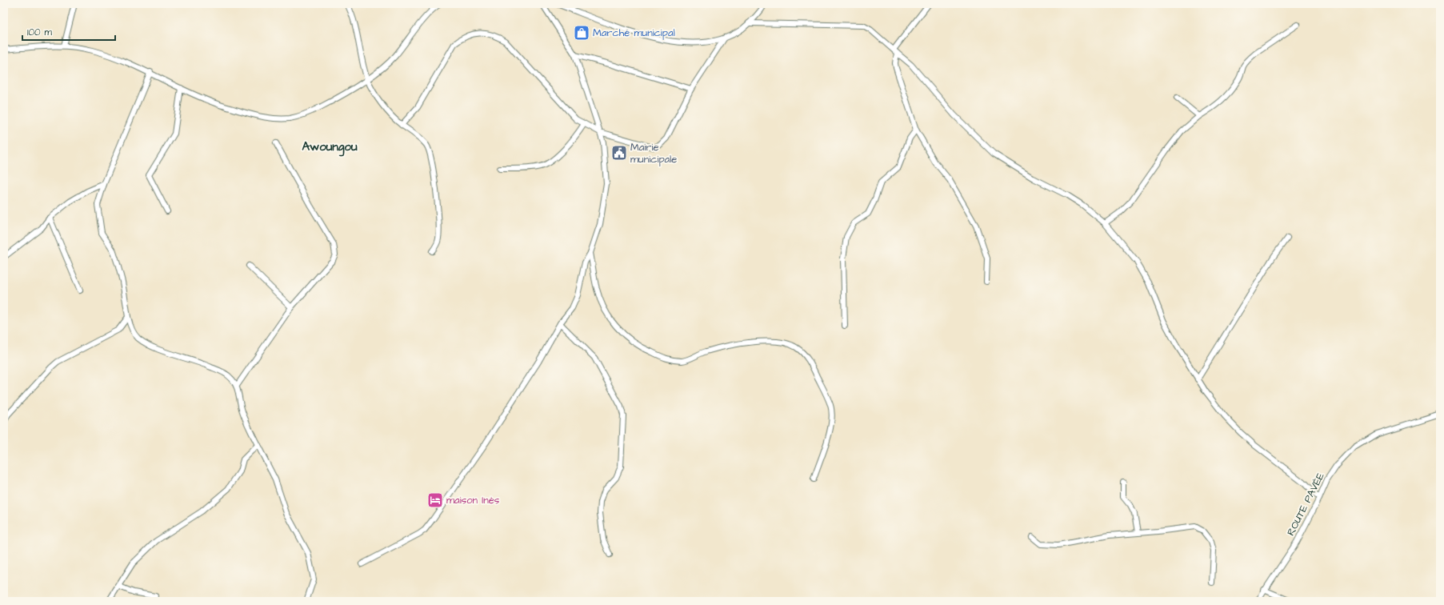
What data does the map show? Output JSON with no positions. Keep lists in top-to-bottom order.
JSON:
{
  "streets": {
    "street": ["ROUTE PAVÉE"]
  },
  "districts": ["Awoungou"],
  "places": {
    "shop": ["Marché municipal"],
    "public building": ["Mairie municipale"],
    "hotel": ["maison Inès"]
  },
  "scale_bar": "100 m"
}
